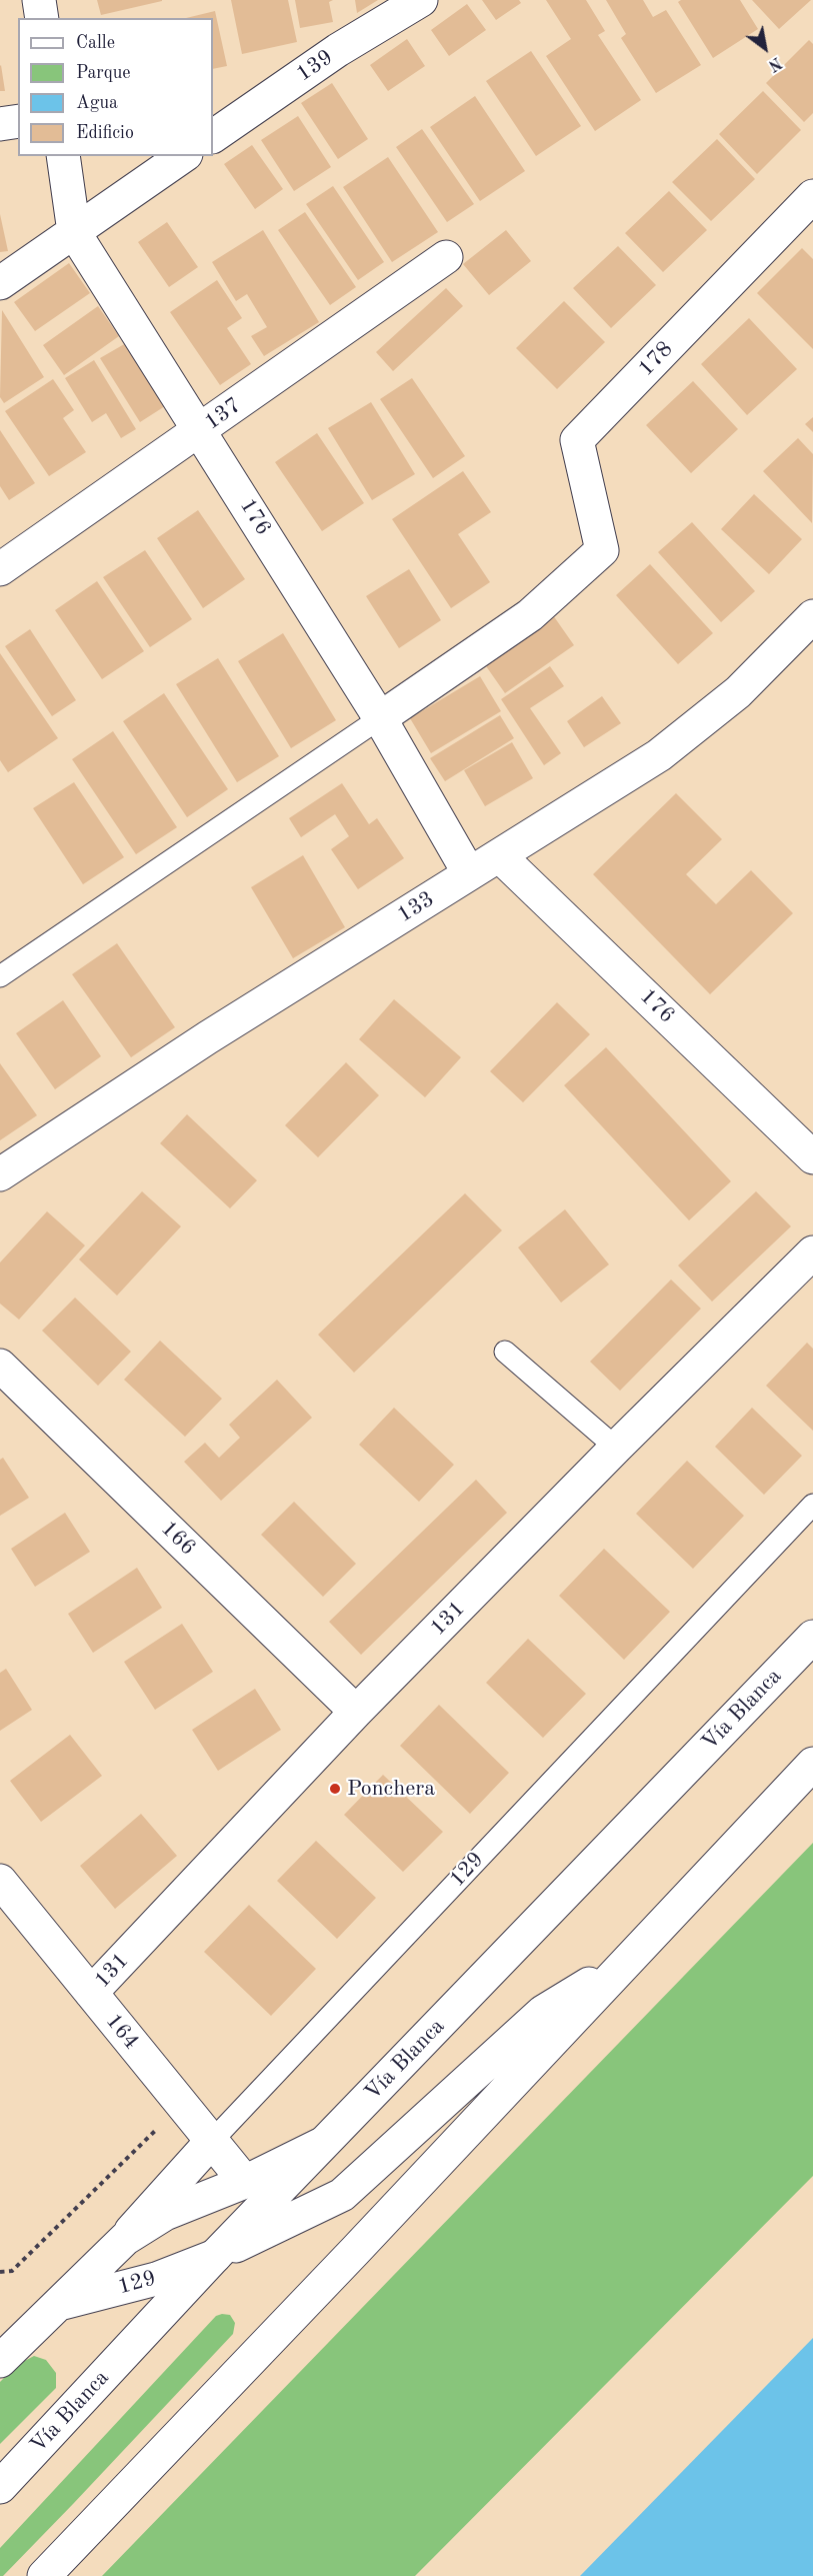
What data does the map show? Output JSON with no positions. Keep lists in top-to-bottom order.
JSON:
{
  "streets": {
    "main road": [
      "139",
      "178",
      "137",
      "176",
      "133",
      "166",
      "131",
      "Vía Blanca",
      "129",
      "164"
    ]
  },
  "crossings": [
    ["178", "176"],
    ["137", "176"],
    ["176", "133"],
    ["166", "131"],
    ["131", "164"],
    ["Vía Blanca", "129"],
    ["129", "164"]
  ],
  "places": ["Ponchera"],
  "legend": [
    "Calle",
    "Parque",
    "Agua",
    "Edificio"
  ],
  "north": "bottom right"
}
